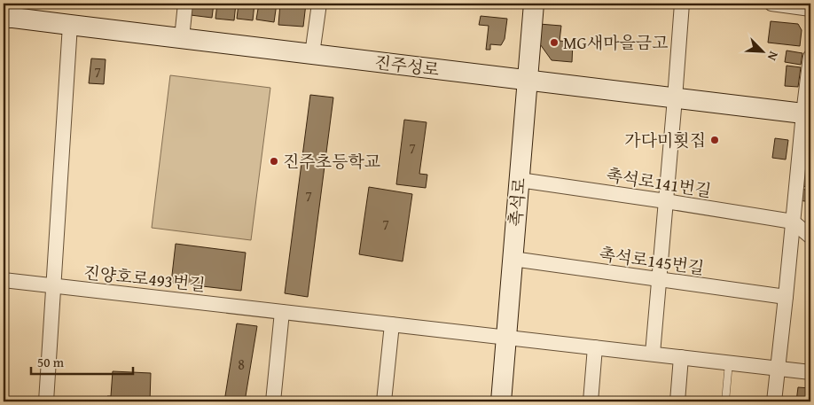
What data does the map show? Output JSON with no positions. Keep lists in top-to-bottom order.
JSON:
{
  "streets": {
    "street": [
      "진주성로",
      "촉석로141번길",
      "촉석로",
      "촉석로145번길",
      "진양호로493번길"
    ]
  },
  "crossings": [
    ["진주성로", "촉석로"],
    ["촉석로141번길", "촉석로"],
    ["촉석로", "촉석로145번길"],
    ["촉석로", "진양호로493번길"]
  ],
  "places": ["MG새마을금고", "가다미횟집", "진주초등학교"],
  "house_numbers": [
    "7",
    "7",
    "7",
    "7",
    "8"
  ],
  "scale_bar": "50 m",
  "north": "bottom right"
}
